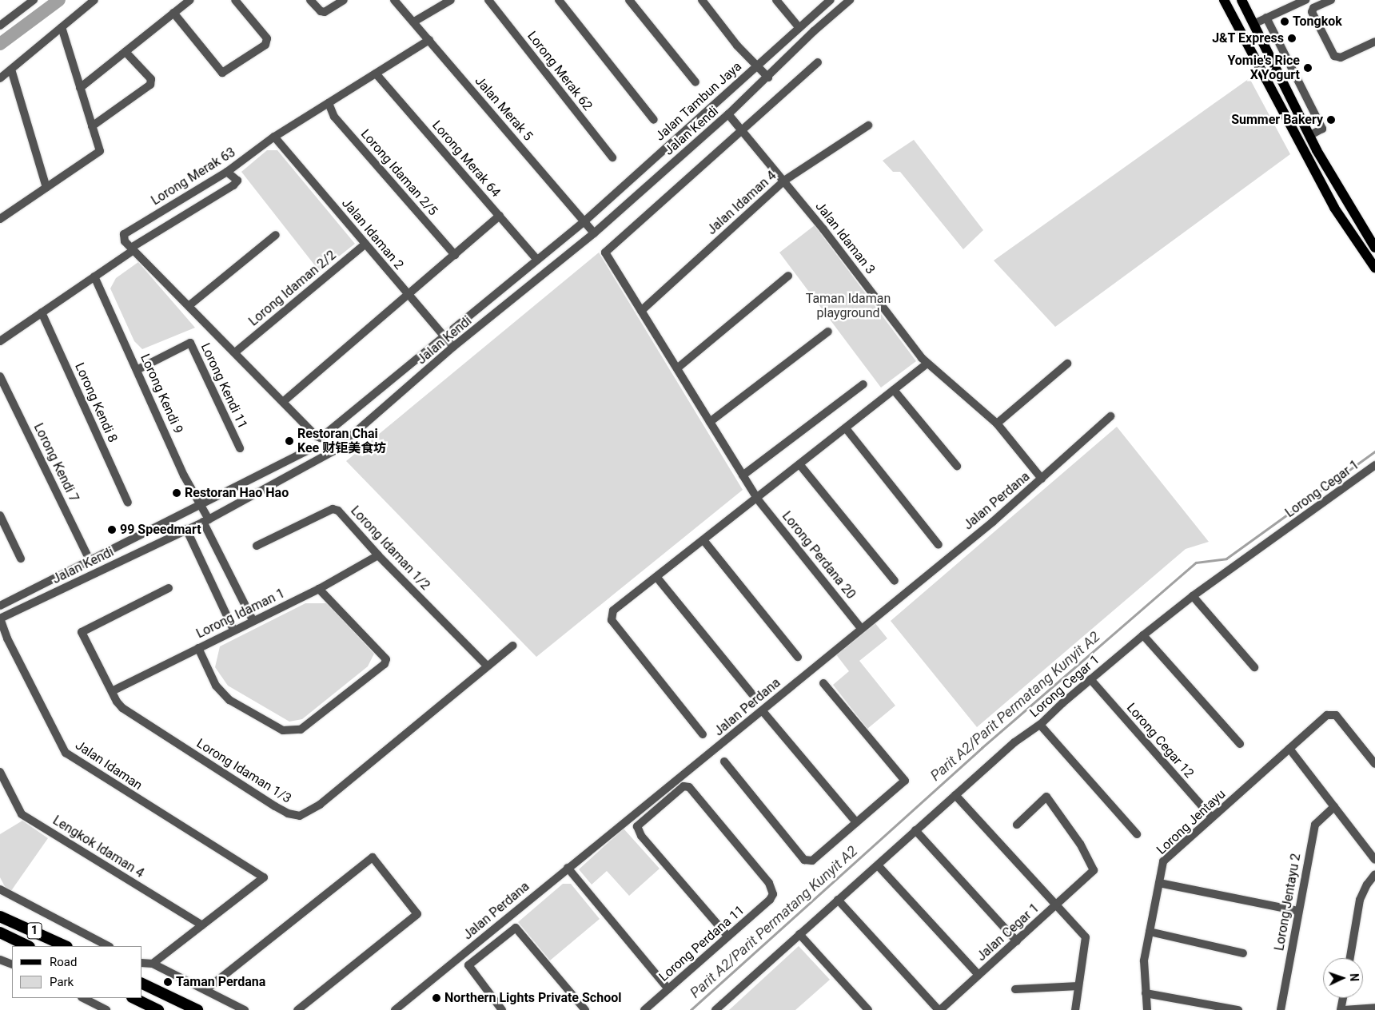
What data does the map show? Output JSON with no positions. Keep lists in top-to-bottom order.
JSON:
{
  "streets": {
    "highway": ["1"],
    "street": [
      "Lorong Merak 62",
      "Jalan Tambun Jaya",
      "Jalan Merak 5",
      "Jalan Kendi",
      "Lorong Merak 64",
      "Lorong Idaman 2/5",
      "Lorong Merak 63",
      "Jalan Idaman 4",
      "Jalan Idaman 2",
      "Jalan Idaman 3",
      "Lorong Idaman 2/2",
      "Lorong Kendi 11",
      "Lorong Kendi 9",
      "Lorong Kendi 8",
      "Lorong Kendi 7",
      "Lorong Cegar 1",
      "Jalan Perdana",
      "Lorong Idaman 1/2",
      "Lorong Perdana 20",
      "Lorong Idaman 1",
      "Lorong Cegar 12",
      "Jalan Idaman",
      "Lorong Idaman 1/3",
      "Lorong Jentayu",
      "Lengkok Idaman 4",
      "Lorong Jentayu 2",
      "Jalan Cegar 1",
      "Lorong Perdana 11"
    ]
  },
  "crossings": [
    ["Jalan Tambun Jaya", "Jalan Merak 5"],
    ["Jalan Tambun Jaya", "Jalan Kendi"],
    ["Jalan Merak 5", "Jalan Kendi"],
    ["Jalan Merak 5", "Lorong Merak 63"],
    ["Jalan Kendi", "Lorong Merak 64"],
    ["Jalan Kendi", "Jalan Idaman 2"],
    ["Jalan Kendi", "Jalan Idaman 3"],
    ["Jalan Kendi", "Lorong Kendi 9"],
    ["Jalan Kendi", "Lorong Kendi 7"],
    ["Jalan Kendi", "Jalan Idaman"],
    ["Lorong Merak 64", "Lorong Merak 63"],
    ["Lorong Idaman 2/5", "Lorong Merak 63"],
    ["Lorong Merak 63", "Jalan Idaman 2"],
    ["Jalan Idaman 4", "Jalan Idaman 3"],
    ["Jalan Idaman 4", "Lorong Perdana 20"],
    ["Jalan Idaman 2", "Lorong Idaman 2/2"],
    ["Jalan Idaman 3", "Jalan Perdana"],
    ["Jalan Idaman 3", "Lorong Perdana 20"],
    ["Lorong Kendi 11", "Lorong Kendi 9"],
    ["Lorong Kendi 9", "Lorong Idaman 1"],
    ["Lorong Cegar 1", "Lorong Cegar 12"],
    ["Jalan Perdana", "Lorong Perdana 20"],
    ["Lorong Idaman 1/2", "Lorong Idaman 1"],
    ["Lorong Idaman 1/2", "Lorong Idaman 1/3"],
    ["Lorong Idaman 1", "Lorong Idaman 1/3"],
    ["Lorong Cegar 12", "Lorong Jentayu"],
    ["Jalan Idaman", "Lengkok Idaman 4"]
  ],
  "water": ["Parit A2/Parit Permatang Kunyit A2"],
  "parks": ["Taman Idaman playground"],
  "places": [
    "Tongkok",
    "J&T Express",
    "Yomie's Rice X Yogurt",
    "Summer Bakery",
    "Restoran Chai Kee 财钜美食坊",
    "Restoran Hao Hao",
    "99 Speedmart",
    "Taman Perdana",
    "Northern Lights Private School"
  ],
  "legend": ["Road", "Park"],
  "north": "right"
}
